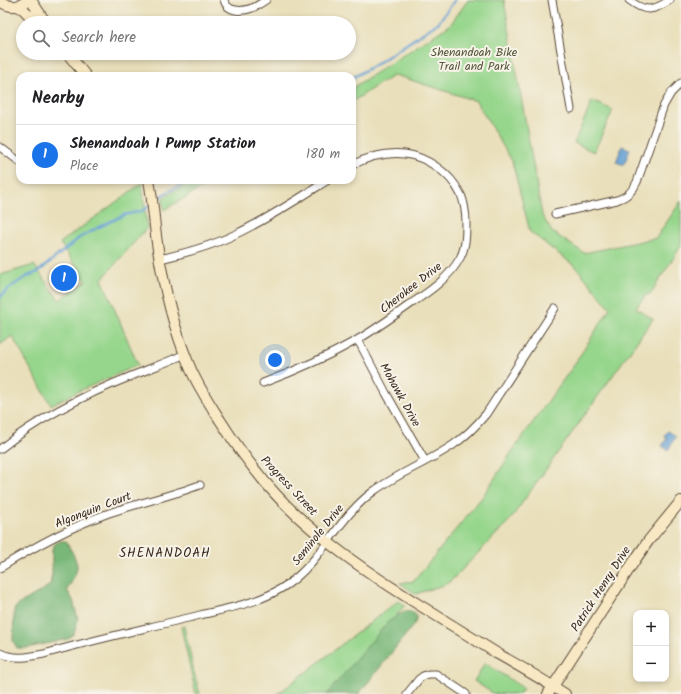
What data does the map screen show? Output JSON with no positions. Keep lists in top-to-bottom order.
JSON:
{
  "streets": {
    "street": [
      "Cherokee Drive",
      "Mohawk Drive",
      "Progress Street",
      "Algonquin Court",
      "Seminole Drive",
      "Patrick Henry Drive"
    ]
  },
  "crossings": [
    ["Cherokee Drive", "Mohawk Drive"],
    ["Mohawk Drive", "Seminole Drive"],
    ["Progress Street", "Seminole Drive"],
    ["Progress Street", "Patrick Henry Drive"]
  ],
  "districts": ["SHENANDOAH"],
  "parks": ["Shenandoah Bike Trail and Park"],
  "page": {
    "search": "Search here",
    "heading": "Nearby",
    "list": [
      {
        "mark": "1",
        "name": "Shenandoah I Pump Station",
        "note": "Place",
        "value": "180 m"
      }
    ],
    "pins": "1",
    "map_buttons": ["+", "−"]
  }
}
